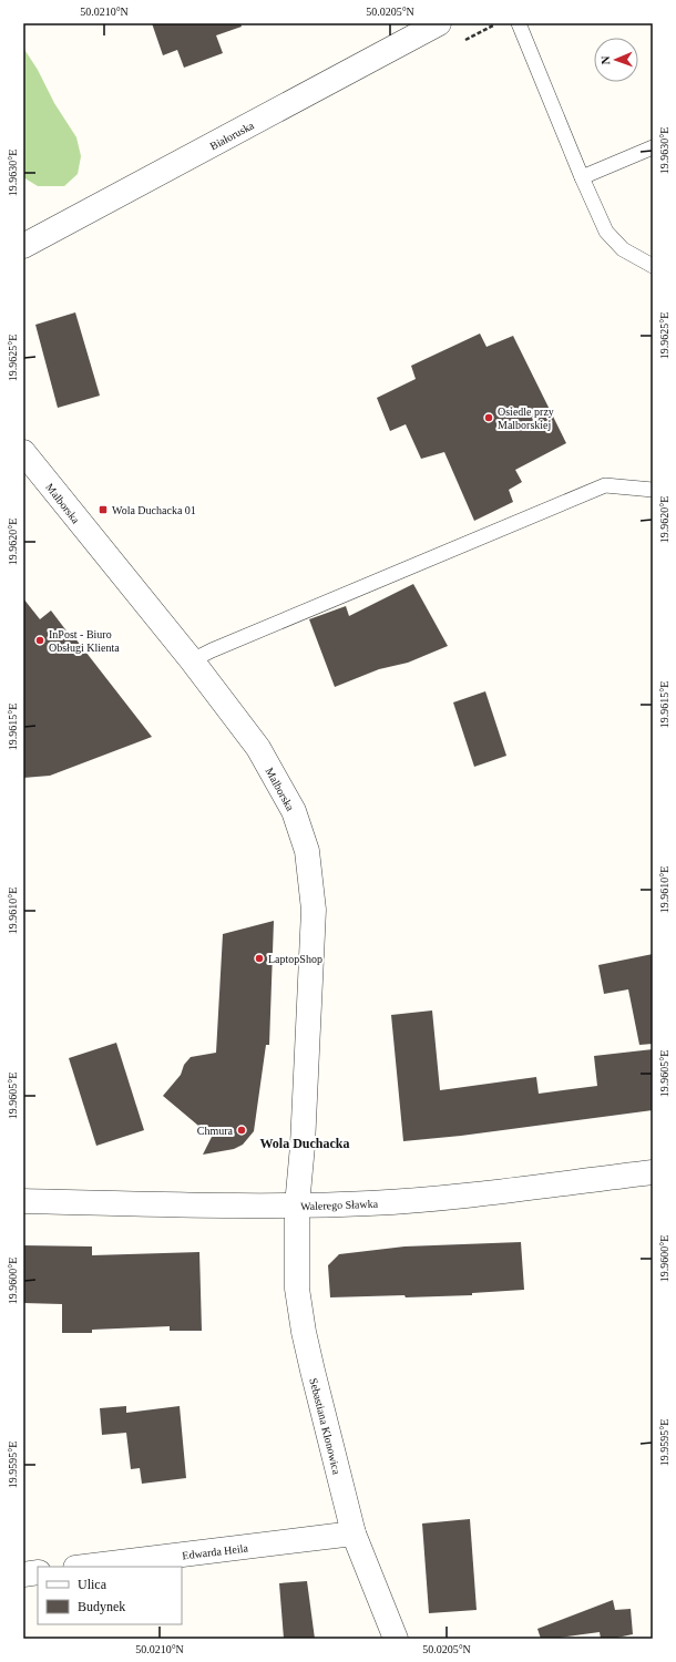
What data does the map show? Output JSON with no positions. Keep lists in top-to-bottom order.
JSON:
{
  "streets": {
    "street": [
      "Białoruska",
      "Malborska",
      "Walerego Sławka",
      "Sebastiana Klonowica",
      "Edwarda Heila"
    ]
  },
  "crossings": [
    ["Malborska", "Walerego Sławka"],
    ["Malborska", "Sebastiana Klonowica"],
    ["Walerego Sławka", "Sebastiana Klonowica"],
    ["Sebastiana Klonowica", "Edwarda Heila"]
  ],
  "districts": ["Wola Duchacka"],
  "places": {
    "other": [
      "Osiedle przy Malborskiej",
      "InPost - Biuro Obsługi Klienta",
      "LaptopShop",
      "Chmura"
    ],
    "transit": ["Wola Duchacka 01"]
  },
  "legend": ["Ulica", "Budynek"],
  "north": "left",
  "coordinates": [
    "50.0210°N",
    "50.0205°N",
    "19.9630°E",
    "19.9625°E",
    "19.9620°E",
    "19.9615°E",
    "19.9610°E",
    "19.9605°E",
    "19.9600°E",
    "19.9595°E"
  ]
}
